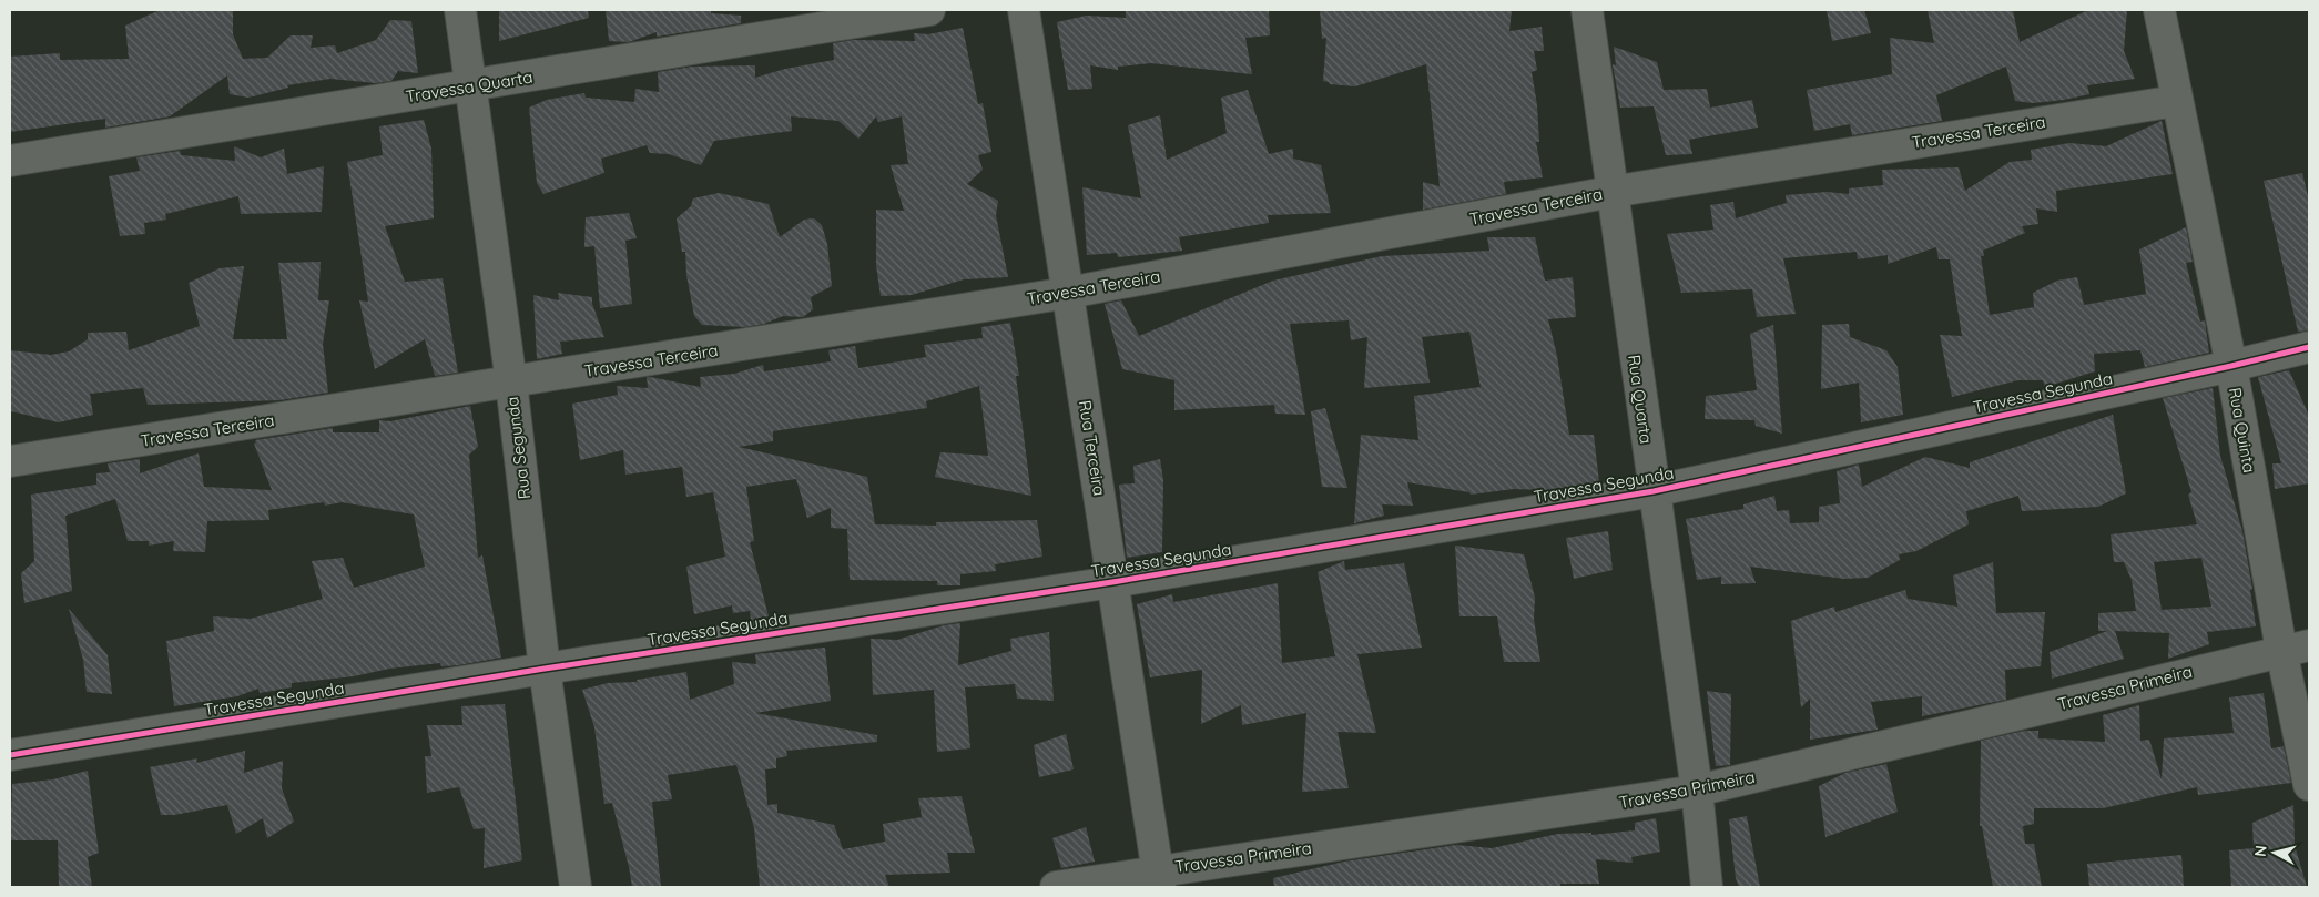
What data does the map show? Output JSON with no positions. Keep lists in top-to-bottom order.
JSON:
{
  "streets": {
    "street": [
      "Travessa Quarta",
      "Travessa Terceira",
      "Travessa Segunda",
      "Rua Quarta",
      "Rua Quinta",
      "Rua Segunda",
      "Rua Terceira",
      "Travessa Primeira"
    ]
  },
  "crossings": [
    ["Travessa Quarta", "Rua Segunda"],
    ["Travessa Terceira", "Rua Quarta"],
    ["Travessa Terceira", "Rua Quinta"],
    ["Travessa Terceira", "Rua Segunda"],
    ["Travessa Terceira", "Rua Terceira"],
    ["Travessa Segunda", "Rua Quarta"],
    ["Travessa Segunda", "Rua Quinta"],
    ["Travessa Segunda", "Rua Segunda"],
    ["Travessa Segunda", "Rua Terceira"],
    ["Rua Quarta", "Travessa Primeira"],
    ["Rua Quinta", "Travessa Primeira"],
    ["Rua Terceira", "Travessa Primeira"]
  ],
  "north": "left"
}
